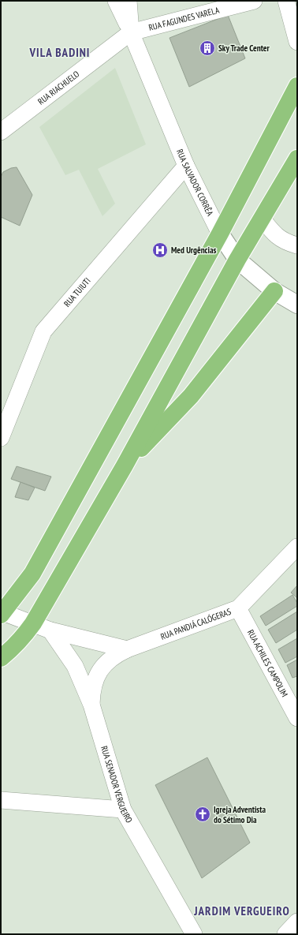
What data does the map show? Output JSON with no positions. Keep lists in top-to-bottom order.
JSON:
{
  "streets": {
    "street": [
      "RUA FAGUNDES VARELA",
      "RUA RIACHUELO",
      "RUA SALVADOR CORRÊA",
      "RUA TUIUTI",
      "RUA PANDIÁ CALÓGERAS",
      "RUA ACHILES CAMPOLIM",
      "RUA SENADOR VERGUEIRO"
    ]
  },
  "crossings": [
    ["RUA FAGUNDES VARELA", "RUA RIACHUELO"],
    ["RUA FAGUNDES VARELA", "RUA SALVADOR CORRÊA"],
    ["RUA RIACHUELO", "RUA SALVADOR CORRÊA"],
    ["RUA SALVADOR CORRÊA", "RUA TUIUTI"],
    ["RUA PANDIÁ CALÓGERAS", "RUA ACHILES CAMPOLIM"],
    ["RUA PANDIÁ CALÓGERAS", "RUA SENADOR VERGUEIRO"]
  ],
  "districts": ["VILA BADINI", "JARDIM VERGUEIRO"],
  "places": {
    "building": ["Sky Trade Center"],
    "hospital": ["Med Urgências"],
    "church": ["Igreja Adventista do Sétimo Dia"]
  }
}
